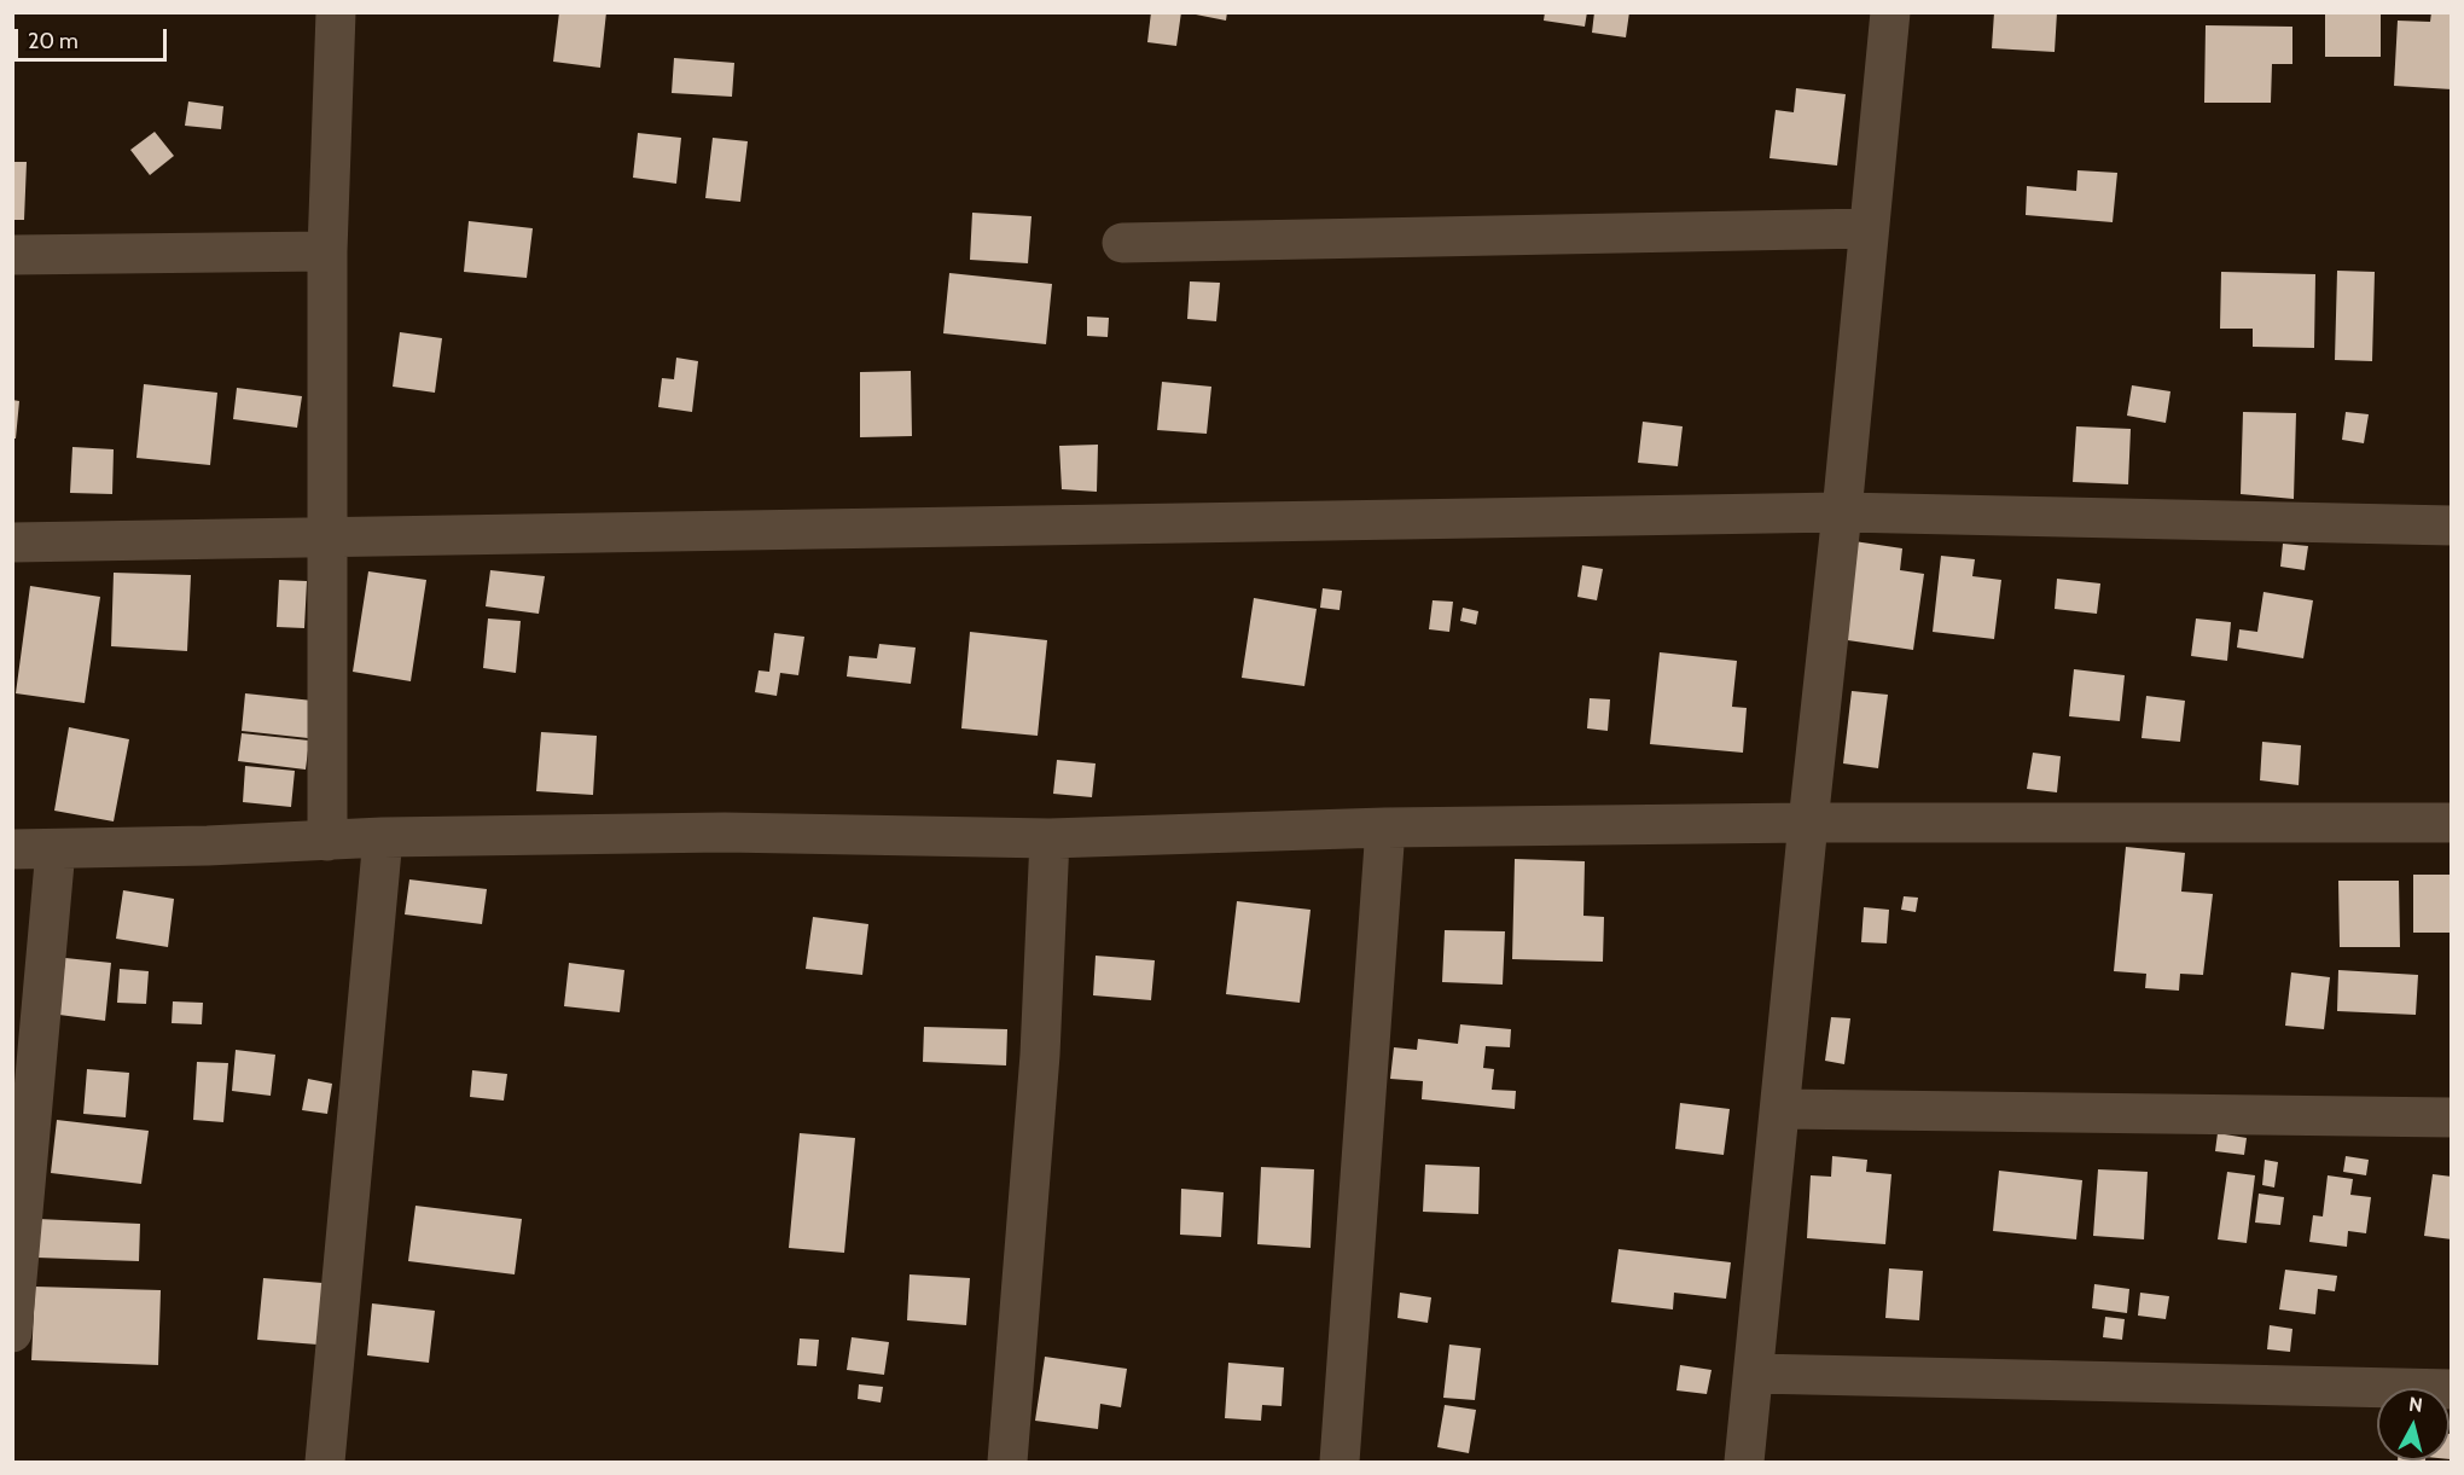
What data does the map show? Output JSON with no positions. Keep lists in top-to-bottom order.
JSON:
{
  "scale_bar": "20 m",
  "north": "top"
}
